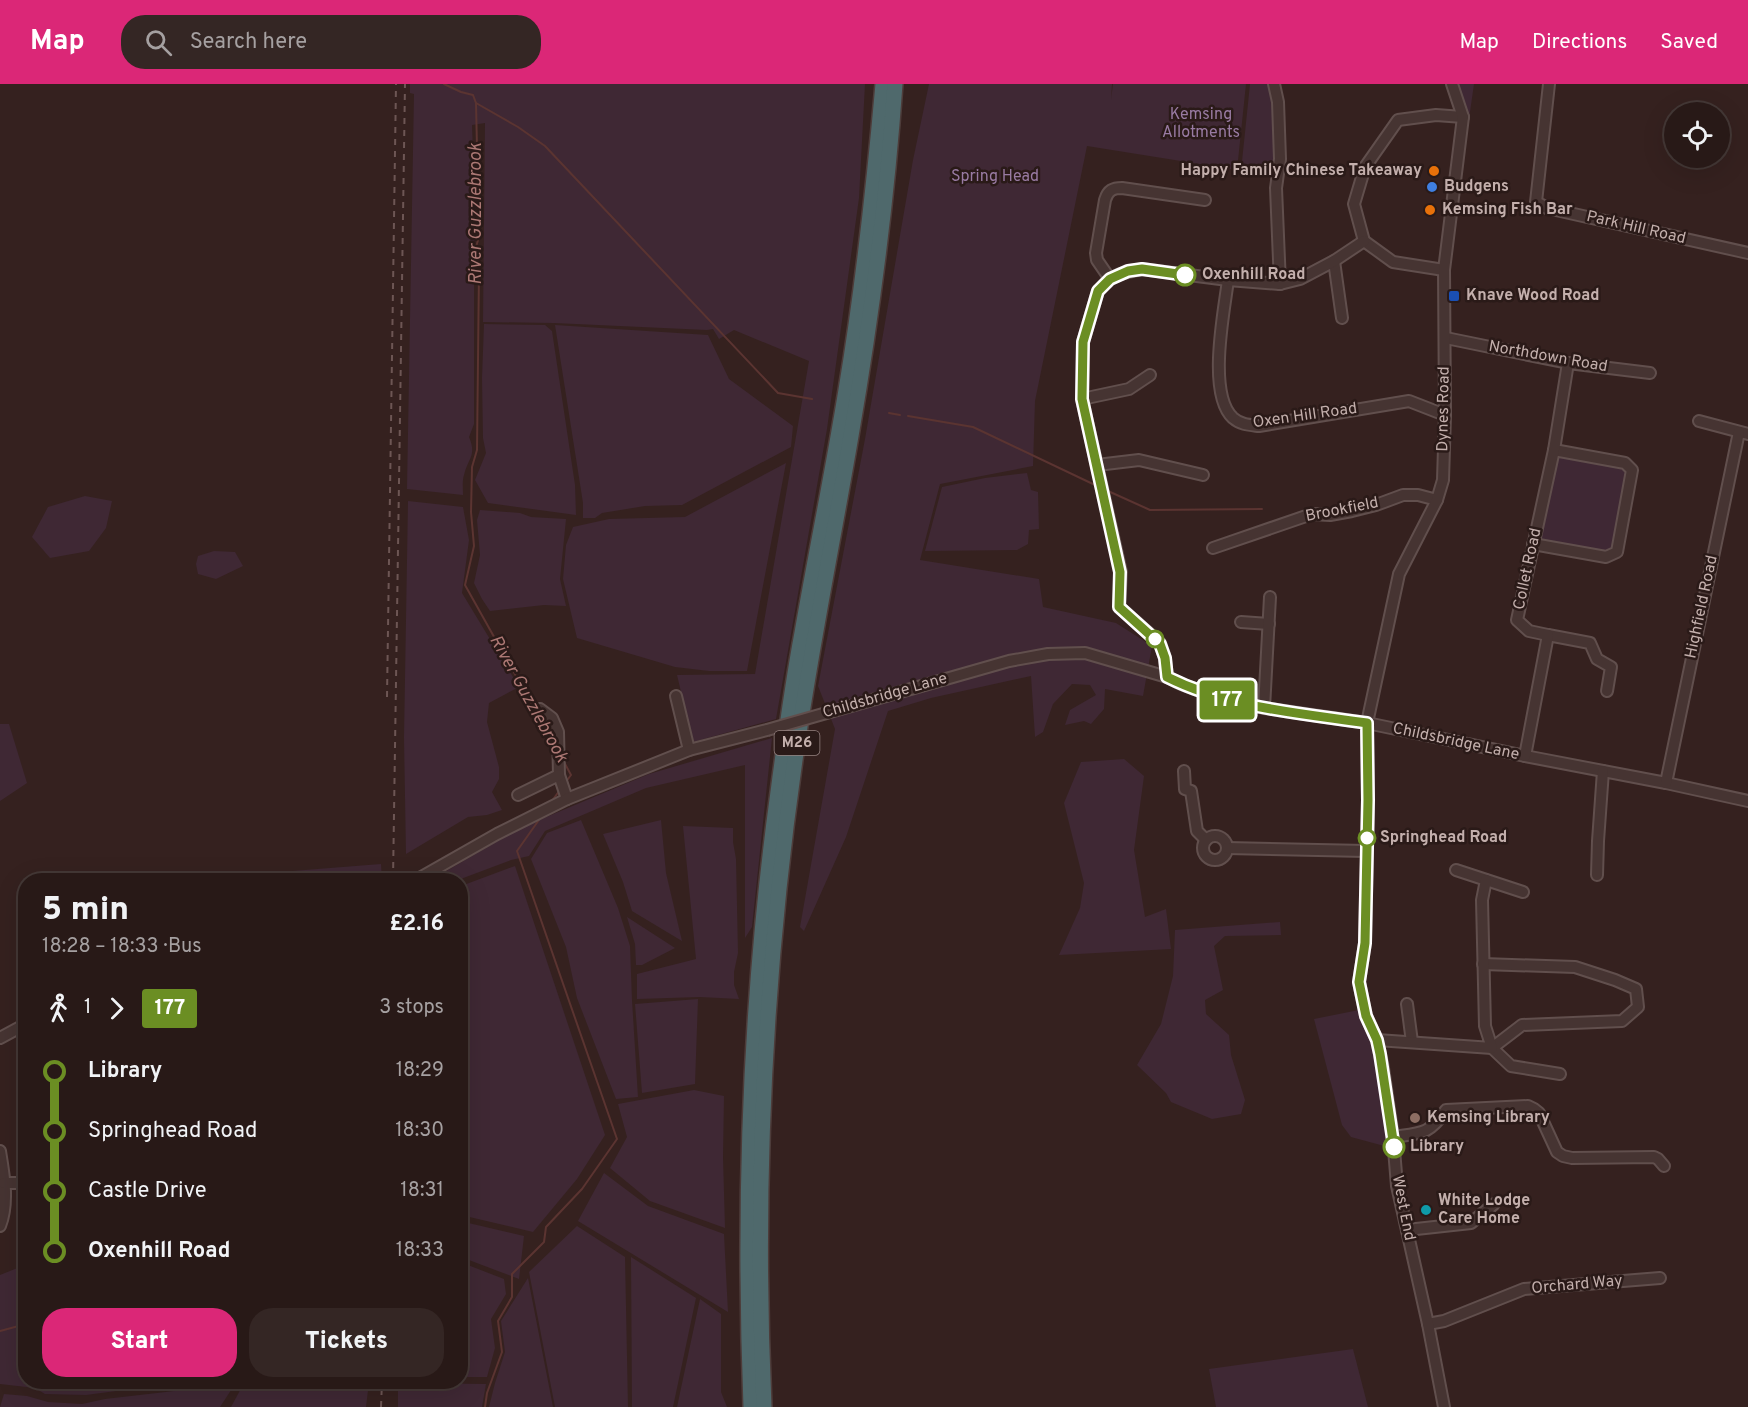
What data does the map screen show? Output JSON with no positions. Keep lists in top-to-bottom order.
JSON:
{
  "streets": {
    "highway": ["M26"],
    "street": [
      "Park Hill Road",
      "Northdown Road",
      "Dynes Road",
      "Oxen Hill Road",
      "Brookfield",
      "Collet Road",
      "Highfield Road",
      "Childsbridge Lane",
      "West End",
      "Orchard Way"
    ]
  },
  "crossings": [
    ["Northdown Road", "Dynes Road"],
    ["Northdown Road", "Collet Road"],
    ["Dynes Road", "Oxen Hill Road"],
    ["Dynes Road", "Brookfield"],
    ["Dynes Road", "Childsbridge Lane"],
    ["Dynes Road", "West End"],
    ["Highfield Road", "Childsbridge Lane"],
    ["Childsbridge Lane", "West End"],
    ["West End", "Orchard Way"]
  ],
  "water": ["River Guzzlebrook"],
  "parks": ["Kemsing Allotments", "Spring Head"],
  "places": {
    "other": [
      "Happy Family Chinese Takeaway",
      "Budgens",
      "Kemsing Fish Bar",
      "Oxenhill Road",
      "Springhead Road",
      "Kemsing Library",
      "Library",
      "White Lodge Care Home"
    ],
    "transit": ["Knave Wood Road"]
  },
  "lines": ["bus line 177"],
  "page": {
    "header": "Map",
    "search": "Search here",
    "nav": ["Map", "Directions", "Saved"],
    "on_map": "177",
    "heading": ["5 min", "18:28 – 18:33 · Bus", "£2.16"],
    "legs": ["1", "177", "3 stops"],
    "list": [
      {
        "name": "Library",
        "value": "18:29"
      },
      {
        "name": "Springhead Road",
        "value": "18:30"
      },
      {
        "name": "Castle Drive",
        "value": "18:31"
      },
      {
        "name": "Oxenhill Road",
        "value": "18:33"
      }
    ],
    "buttons": ["Start", "Tickets"]
  }
}
